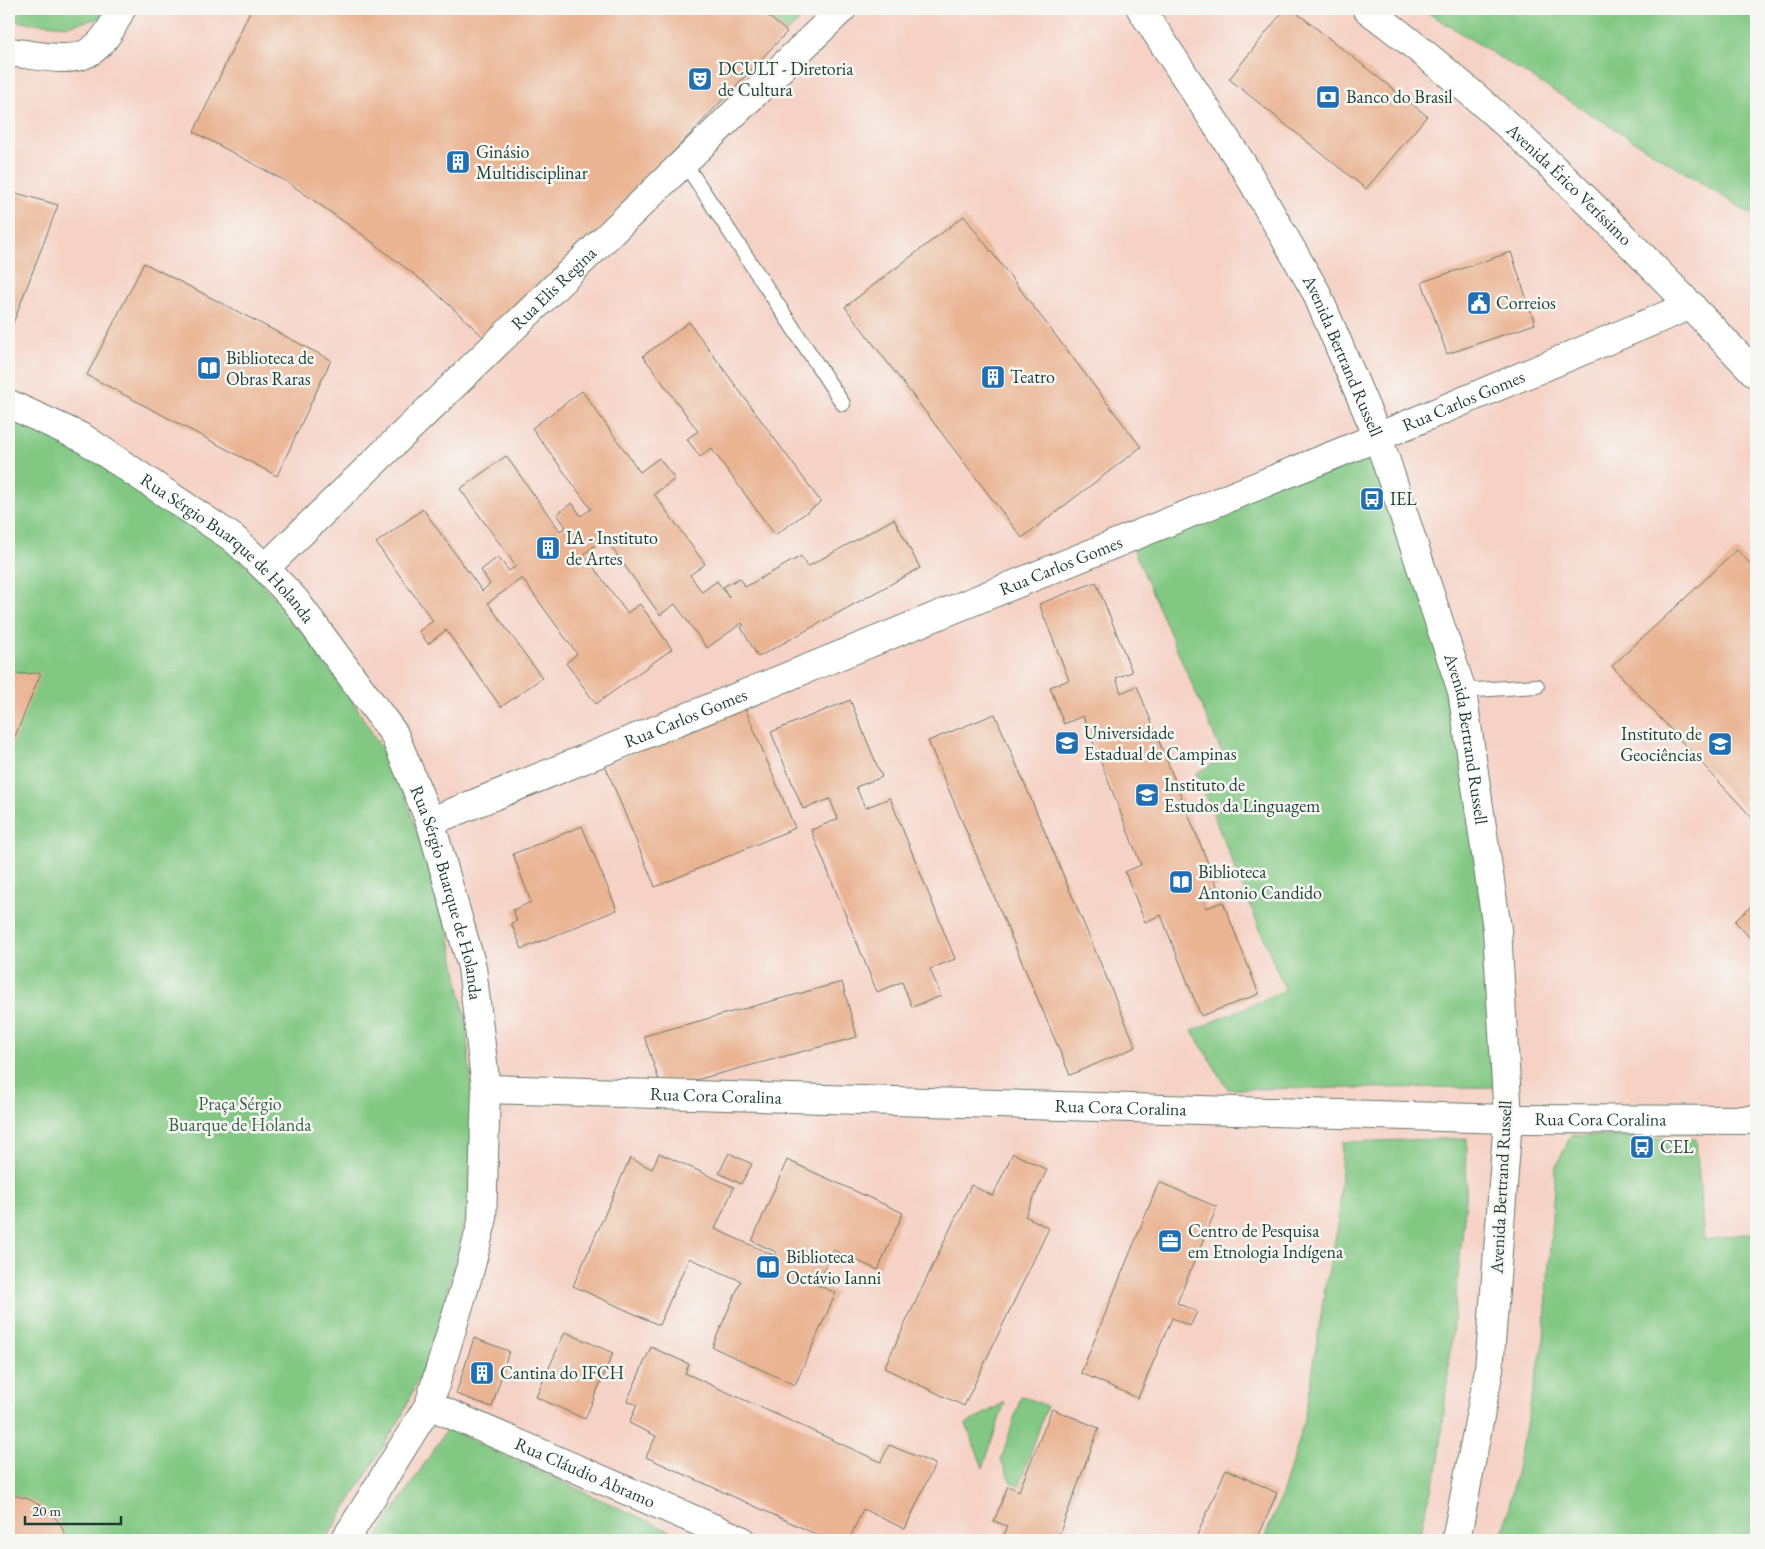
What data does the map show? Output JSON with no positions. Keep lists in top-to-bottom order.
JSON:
{
  "streets": {
    "street": [
      "Avenida Érico Veríssimo",
      "Rua Elis Regina",
      "Avenida Bertrand Russell",
      "Rua Carlos Gomes",
      "Rua Sérgio Buarque de Holanda",
      "Rua Cora Coralina",
      "Rua Cláudio Abramo"
    ]
  },
  "crossings": [
    ["Avenida Érico Veríssimo", "Rua Carlos Gomes"],
    ["Rua Elis Regina", "Rua Sérgio Buarque de Holanda"],
    ["Avenida Bertrand Russell", "Rua Carlos Gomes"],
    ["Avenida Bertrand Russell", "Rua Cora Coralina"],
    ["Rua Carlos Gomes", "Rua Sérgio Buarque de Holanda"],
    ["Rua Sérgio Buarque de Holanda", "Rua Cora Coralina"],
    ["Rua Sérgio Buarque de Holanda", "Rua Cláudio Abramo"]
  ],
  "parks": ["Praça Sérgio Buarque de Holanda"],
  "places": {
    "theatre": ["DCULT - Diretoria de Cultura"],
    "bank": ["Banco do Brasil"],
    "building": [
      "Ginásio Multidisciplinar",
      "Teatro",
      "IA - Instituto de Artes",
      "Cantina do IFCH"
    ],
    "public building": ["Correios"],
    "library": ["Biblioteca de Obras Raras", "Biblioteca Antonio Candido", "Biblioteca Octávio Ianni"],
    "bus stop": ["IEL", "CEL"],
    "school or university": ["Universidade Estadual de Campinas", "Instituto de Geociências", "Instituto de Estudos da Linguagem"],
    "office": ["Centro de Pesquisa em Etnologia Indígena"]
  },
  "scale_bar": "20 m"
}
